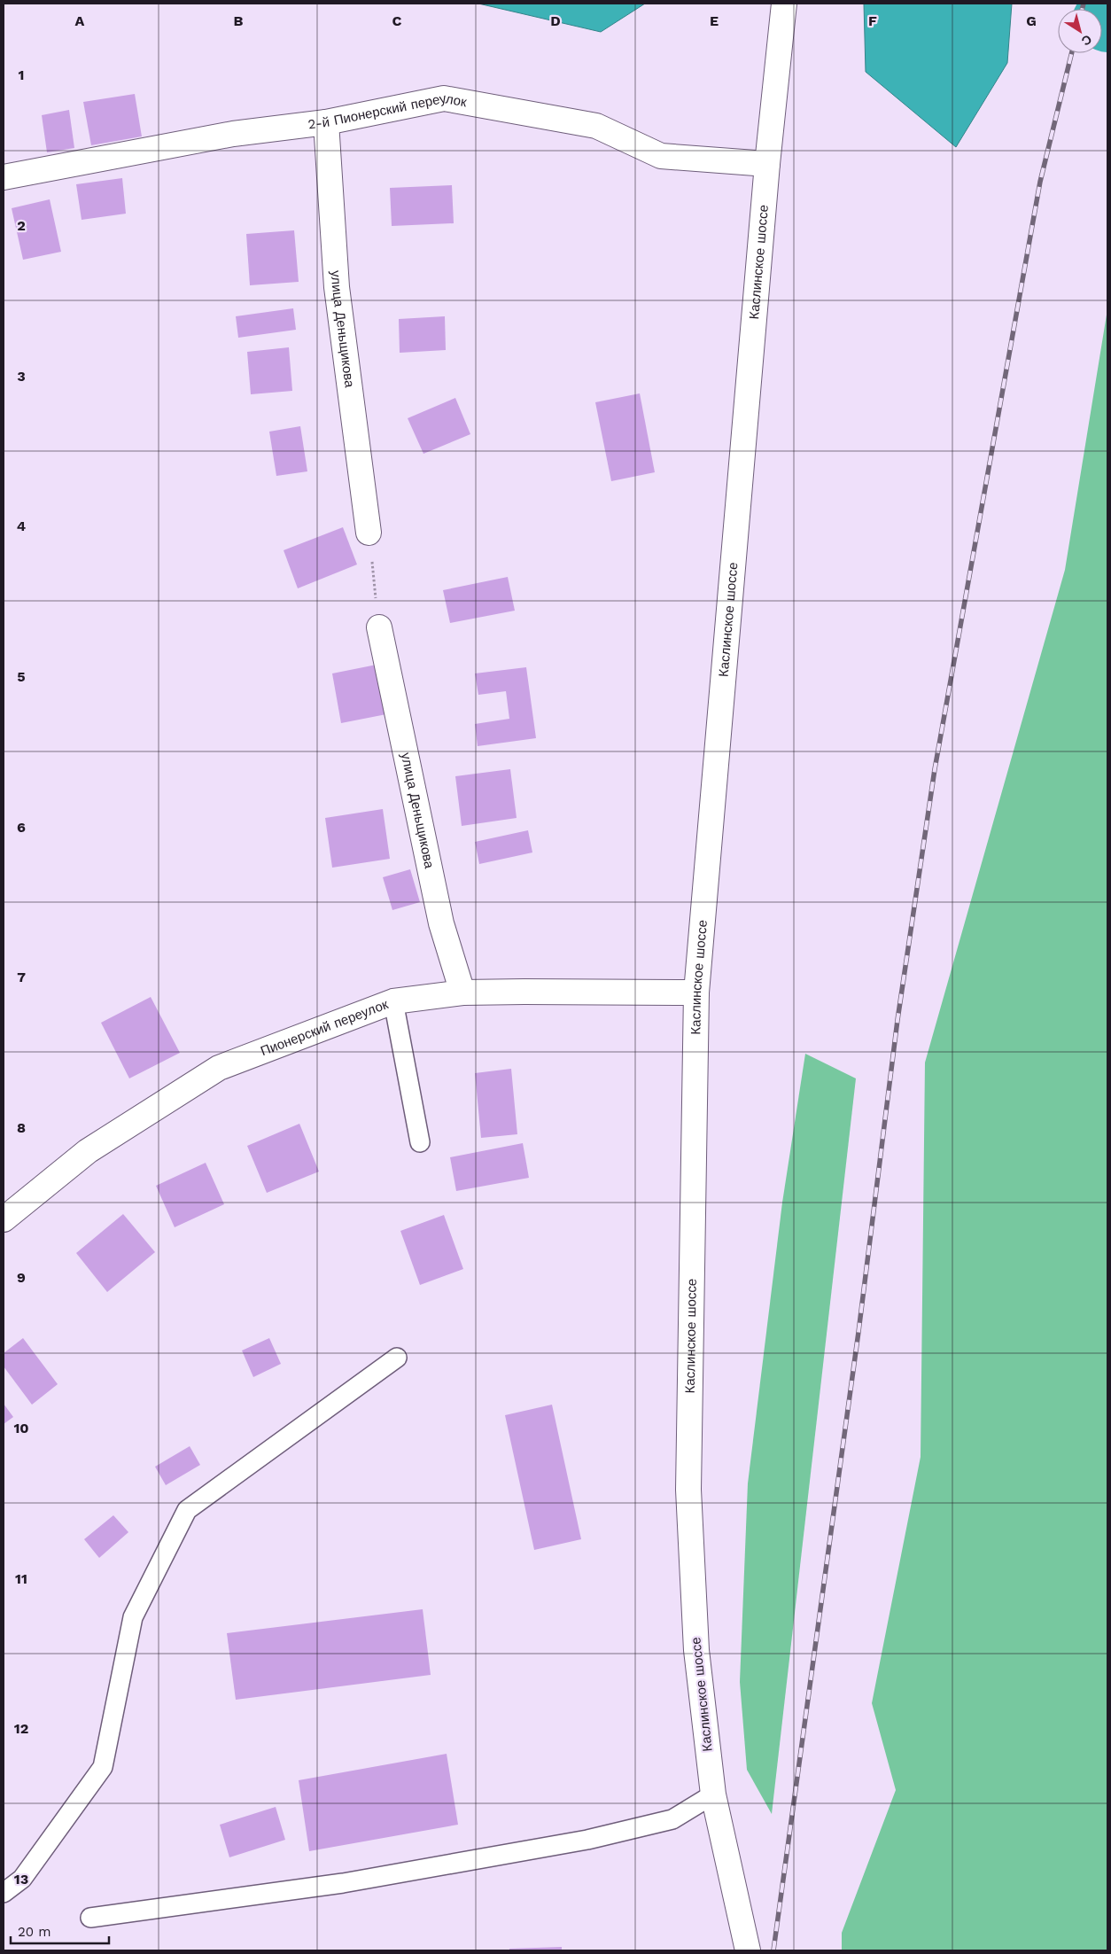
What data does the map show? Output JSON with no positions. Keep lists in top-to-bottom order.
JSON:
{
  "streets": {
    "street": [
      "2-й Пионерский переулок",
      "Каслинское шоссе",
      "улица Деньщикова",
      "Пионерский переулок"
    ]
  },
  "crossings": [
    ["2-й Пионерский переулок", "Каслинское шоссе"],
    ["2-й Пионерский переулок", "улица Деньщикова"],
    ["Каслинское шоссе", "Пионерский переулок"],
    ["улица Деньщикова", "Пионерский переулок"]
  ],
  "scale_bar": "20 m",
  "north": "bottom right",
  "grid": {
    "columns": [
      "A",
      "B",
      "C",
      "D",
      "E",
      "F",
      "G"
    ],
    "rows": [
      "1",
      "2",
      "3",
      "4",
      "5",
      "6",
      "7",
      "8",
      "9",
      "10",
      "11",
      "12",
      "13"
    ]
  }
}
